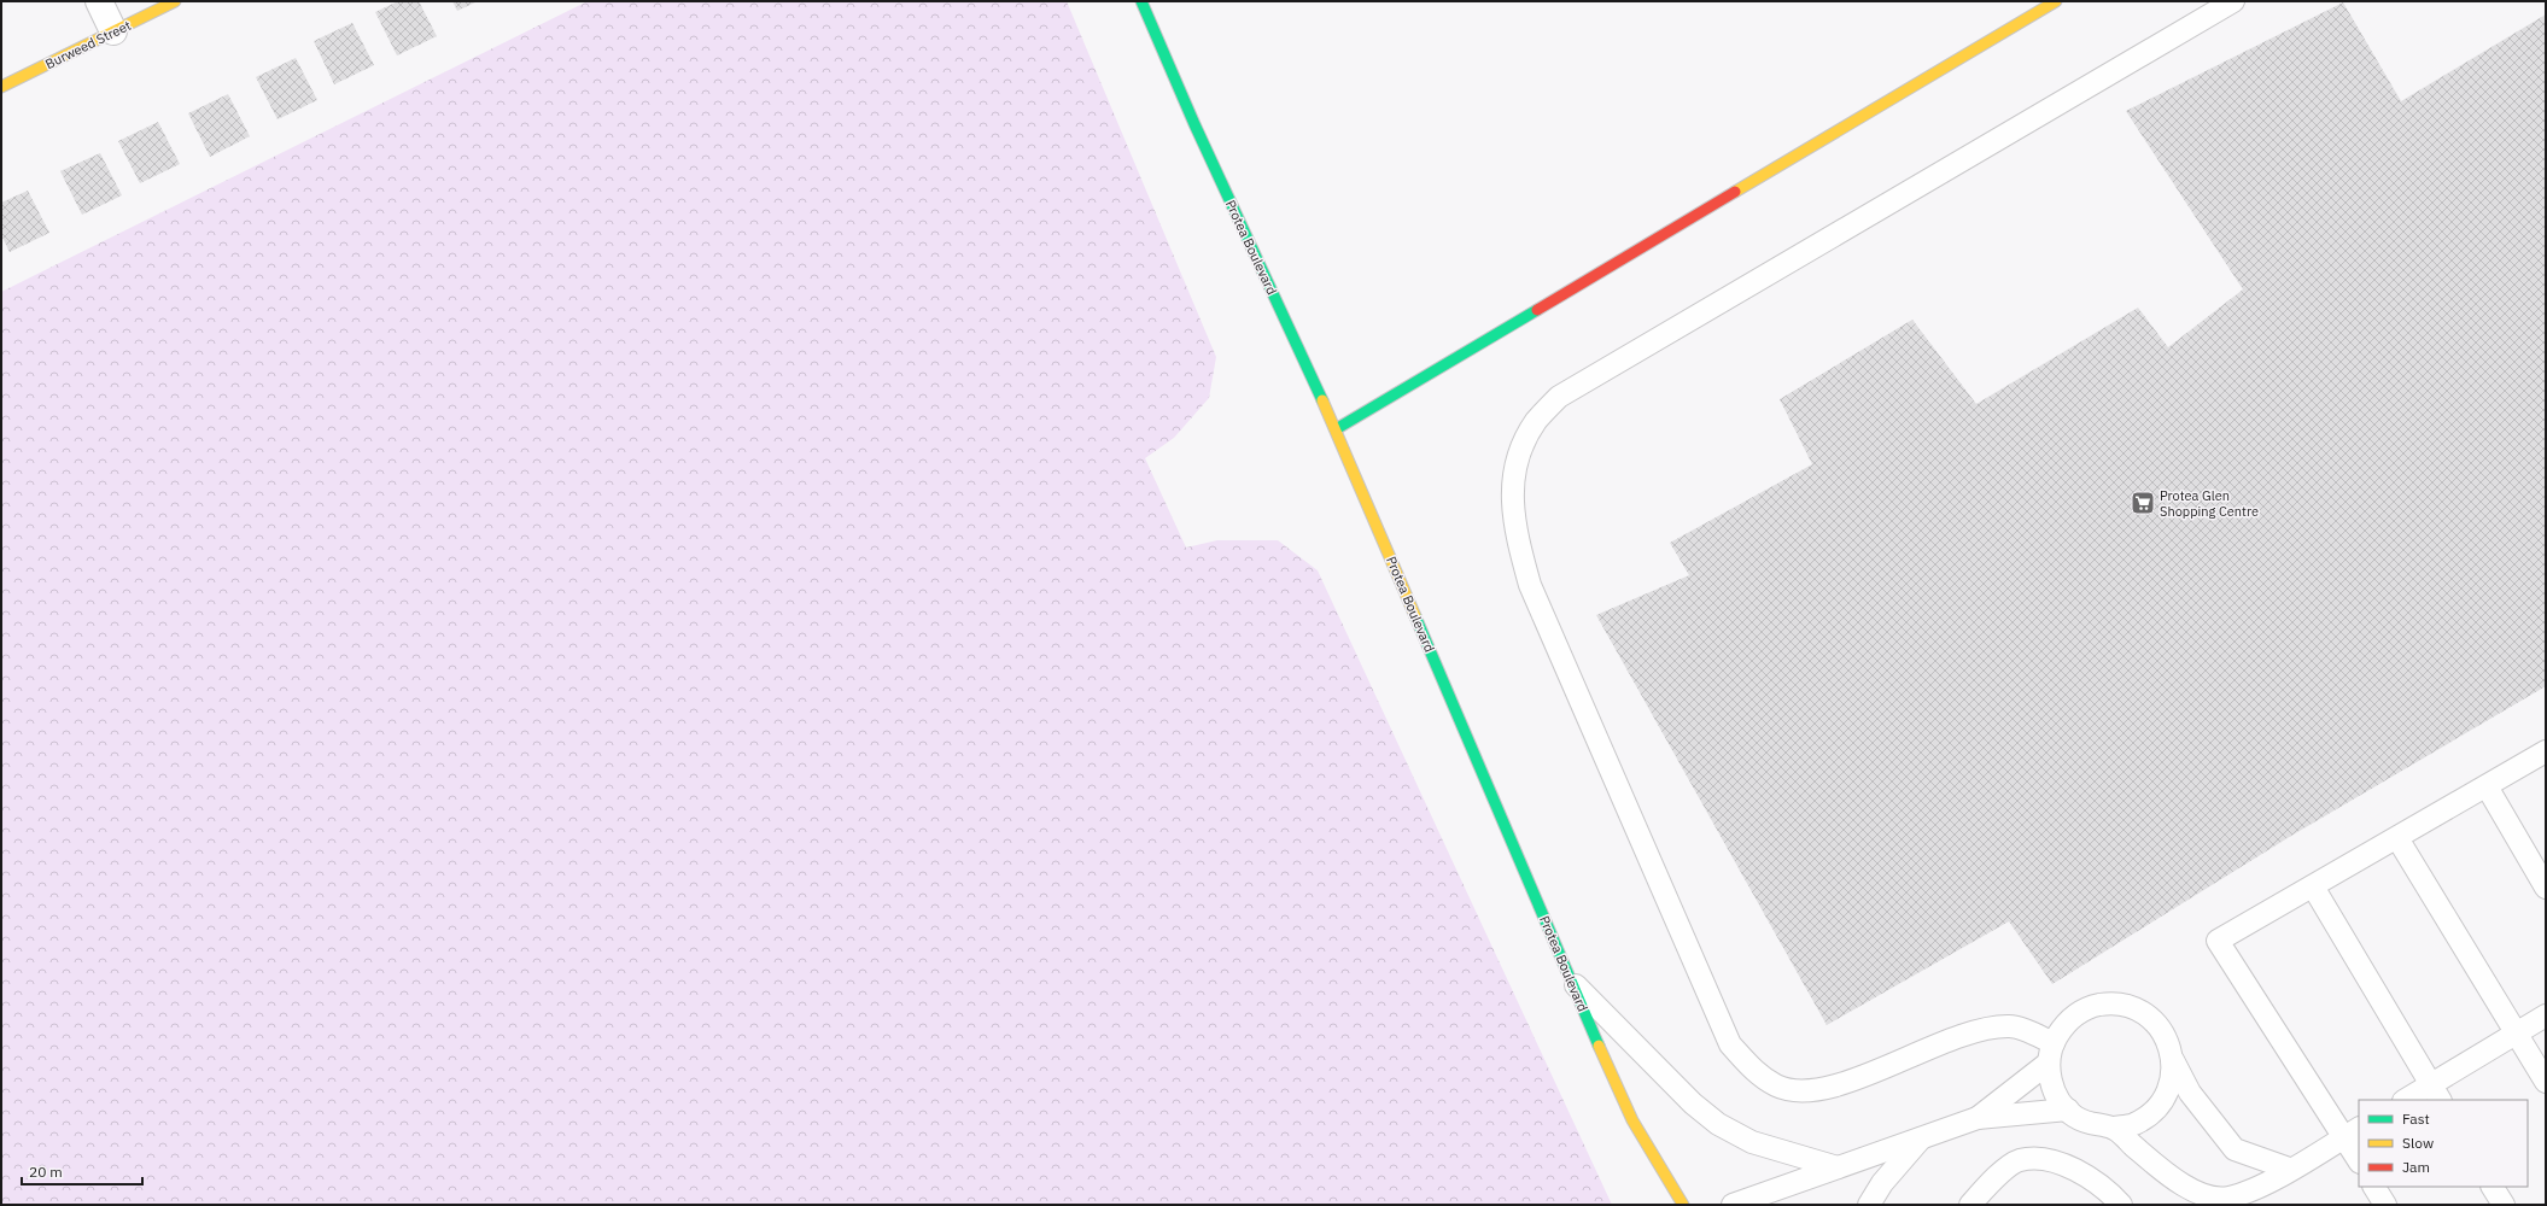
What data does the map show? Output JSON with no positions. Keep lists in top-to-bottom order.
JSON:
{
  "streets": {
    "street": ["Burweed Street", "Protea Boulevard"]
  },
  "places": {
    "supermarket": ["Protea Glen Shopping Centre"]
  },
  "legend": ["Fast", "Slow", "Jam"],
  "scale_bar": "20 m"
}
